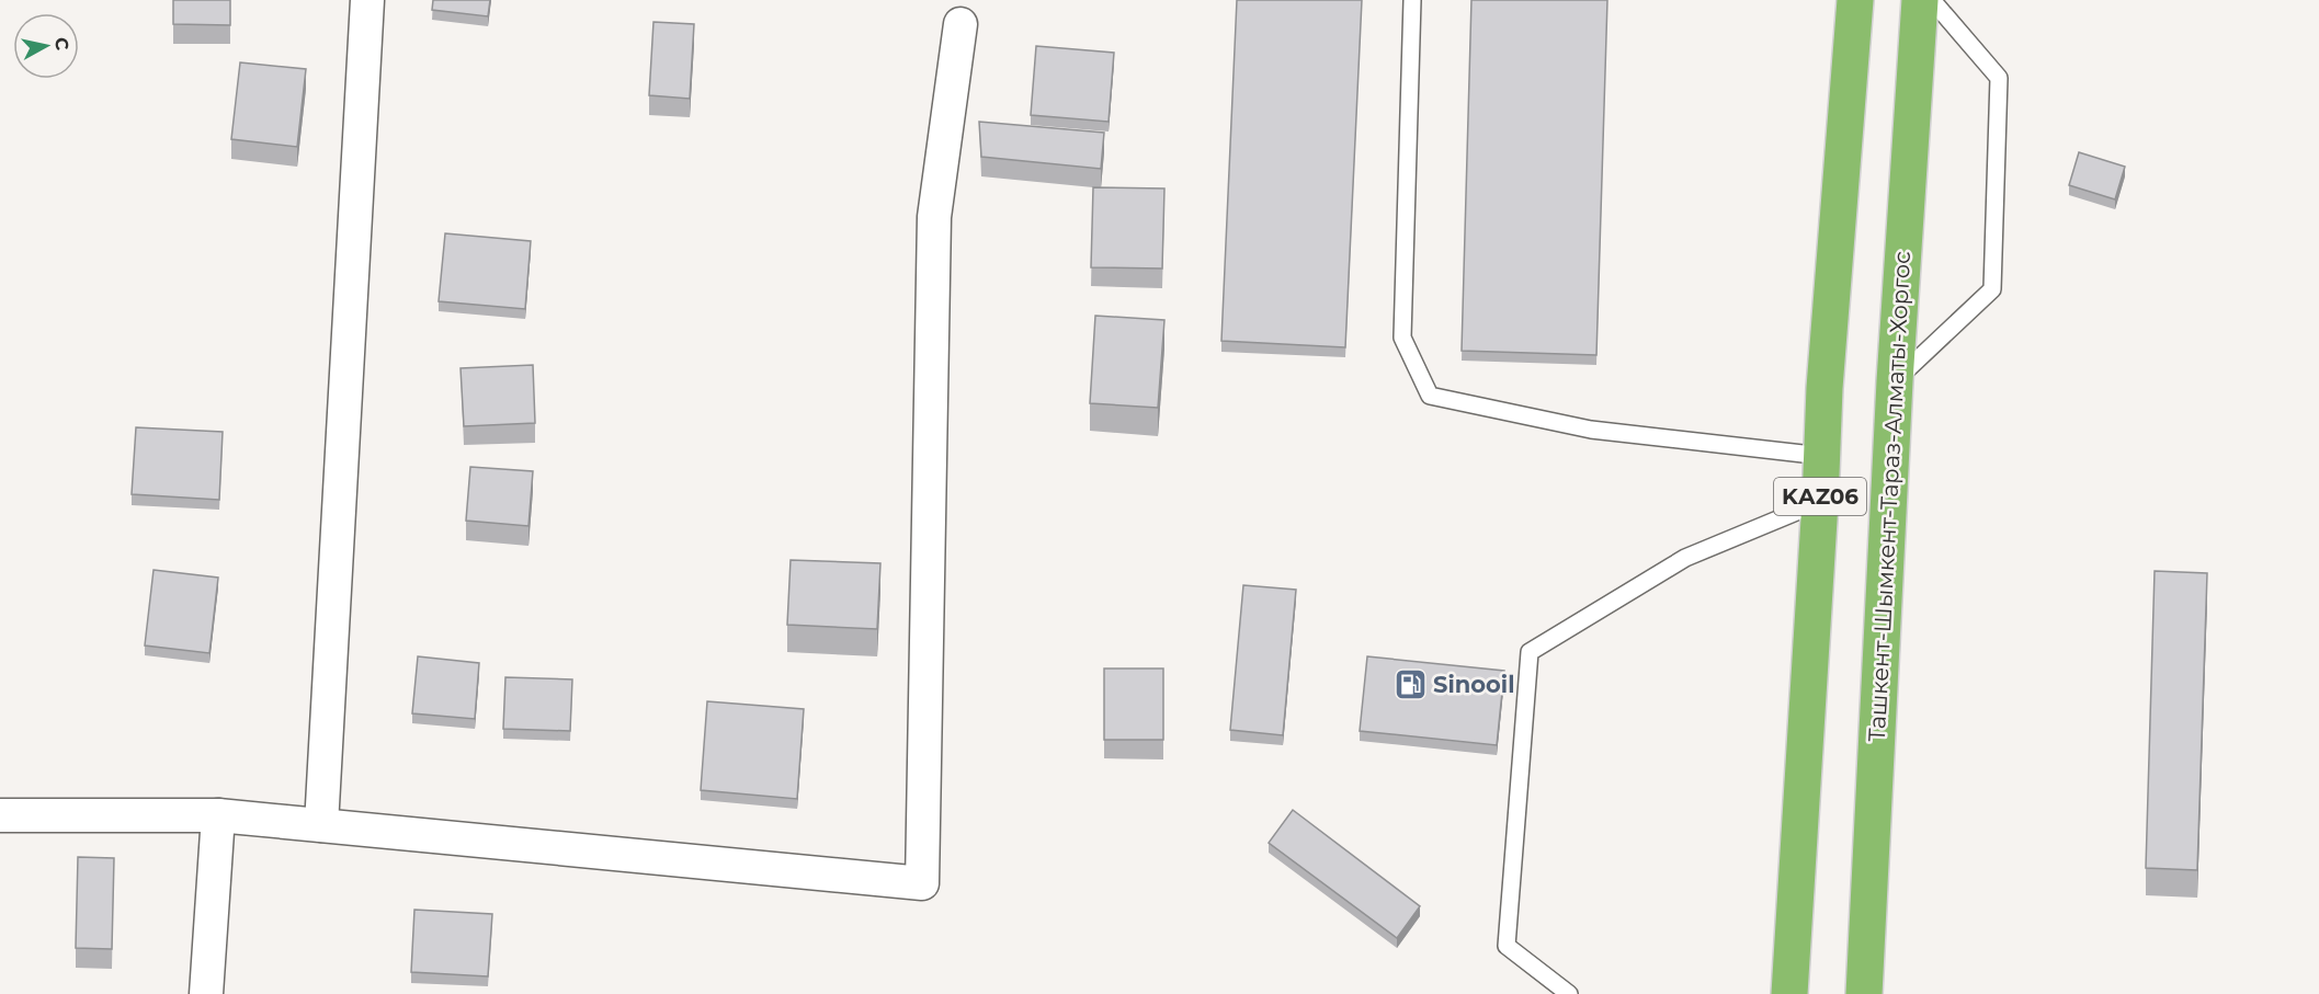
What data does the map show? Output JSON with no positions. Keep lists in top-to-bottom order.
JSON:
{
  "streets": {
    "highway": ["KАZ06", "Ташкент-Шымкент-Тараз-Алматы-Хоргос"]
  },
  "places": {
    "fuel station": ["Sinooil"]
  },
  "north": "right"
}
